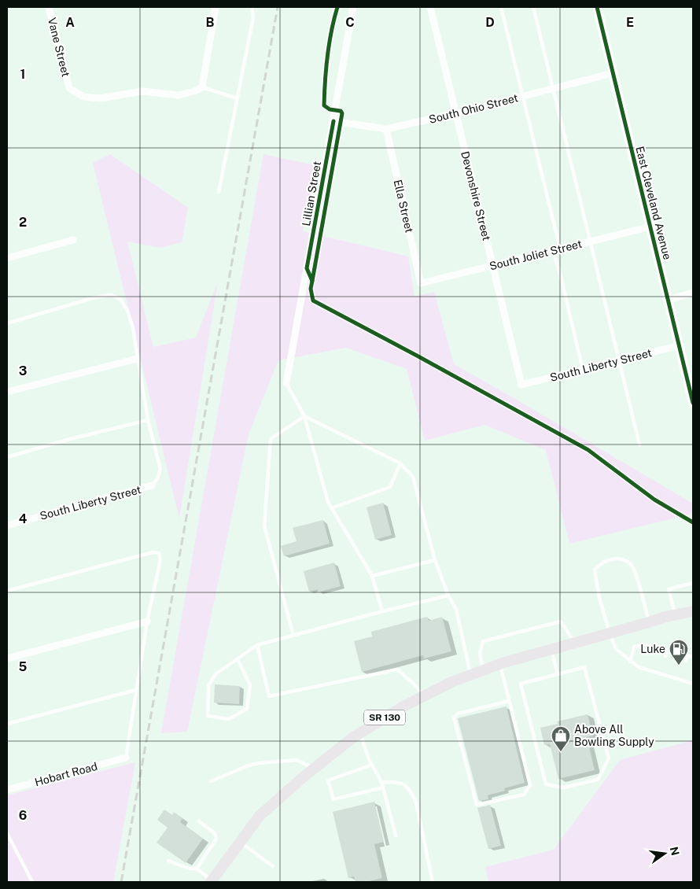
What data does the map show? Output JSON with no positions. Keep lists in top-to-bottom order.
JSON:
{
  "streets": {
    "main road": ["East Cleveland Avenue", "SR 130"],
    "street": [
      "Vane Street",
      "South Ohio Street",
      "Lillian Street",
      "Devonshire Street",
      "Ella Street",
      "South Joliet Street",
      "South Liberty Street",
      "Hobart Road"
    ]
  },
  "crossings": [
    ["South Ohio Street", "Lillian Street"],
    ["South Ohio Street", "Devonshire Street"],
    ["South Ohio Street", "East Cleveland Avenue"],
    ["South Ohio Street", "Ella Street"],
    ["Devonshire Street", "South Joliet Street"],
    ["Devonshire Street", "South Liberty Street"],
    ["East Cleveland Avenue", "South Joliet Street"],
    ["East Cleveland Avenue", "South Liberty Street"],
    ["Ella Street", "South Joliet Street"]
  ],
  "places": {
    "fuel station": ["Luke"],
    "shop": ["Above All Bowling Supply"]
  },
  "north": "right",
  "grid": {
    "columns": [
      "A",
      "B",
      "C",
      "D",
      "E"
    ],
    "rows": [
      "1",
      "2",
      "3",
      "4",
      "5",
      "6"
    ]
  }
}
